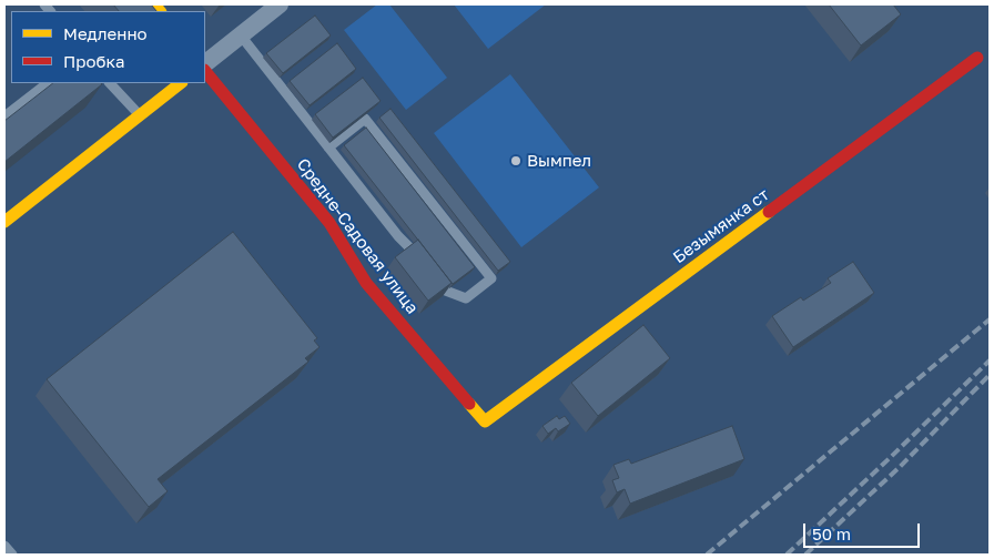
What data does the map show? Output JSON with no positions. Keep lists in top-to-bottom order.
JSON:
{
  "streets": {
    "street": ["Безымянка ст", "Средне-Садовая улица"]
  },
  "crossings": [
    ["Безымянка ст", "Средне-Садовая улица"]
  ],
  "places": ["Вымпел"],
  "legend": ["Медленно", "Пробка"],
  "scale_bar": "50 m"
}
